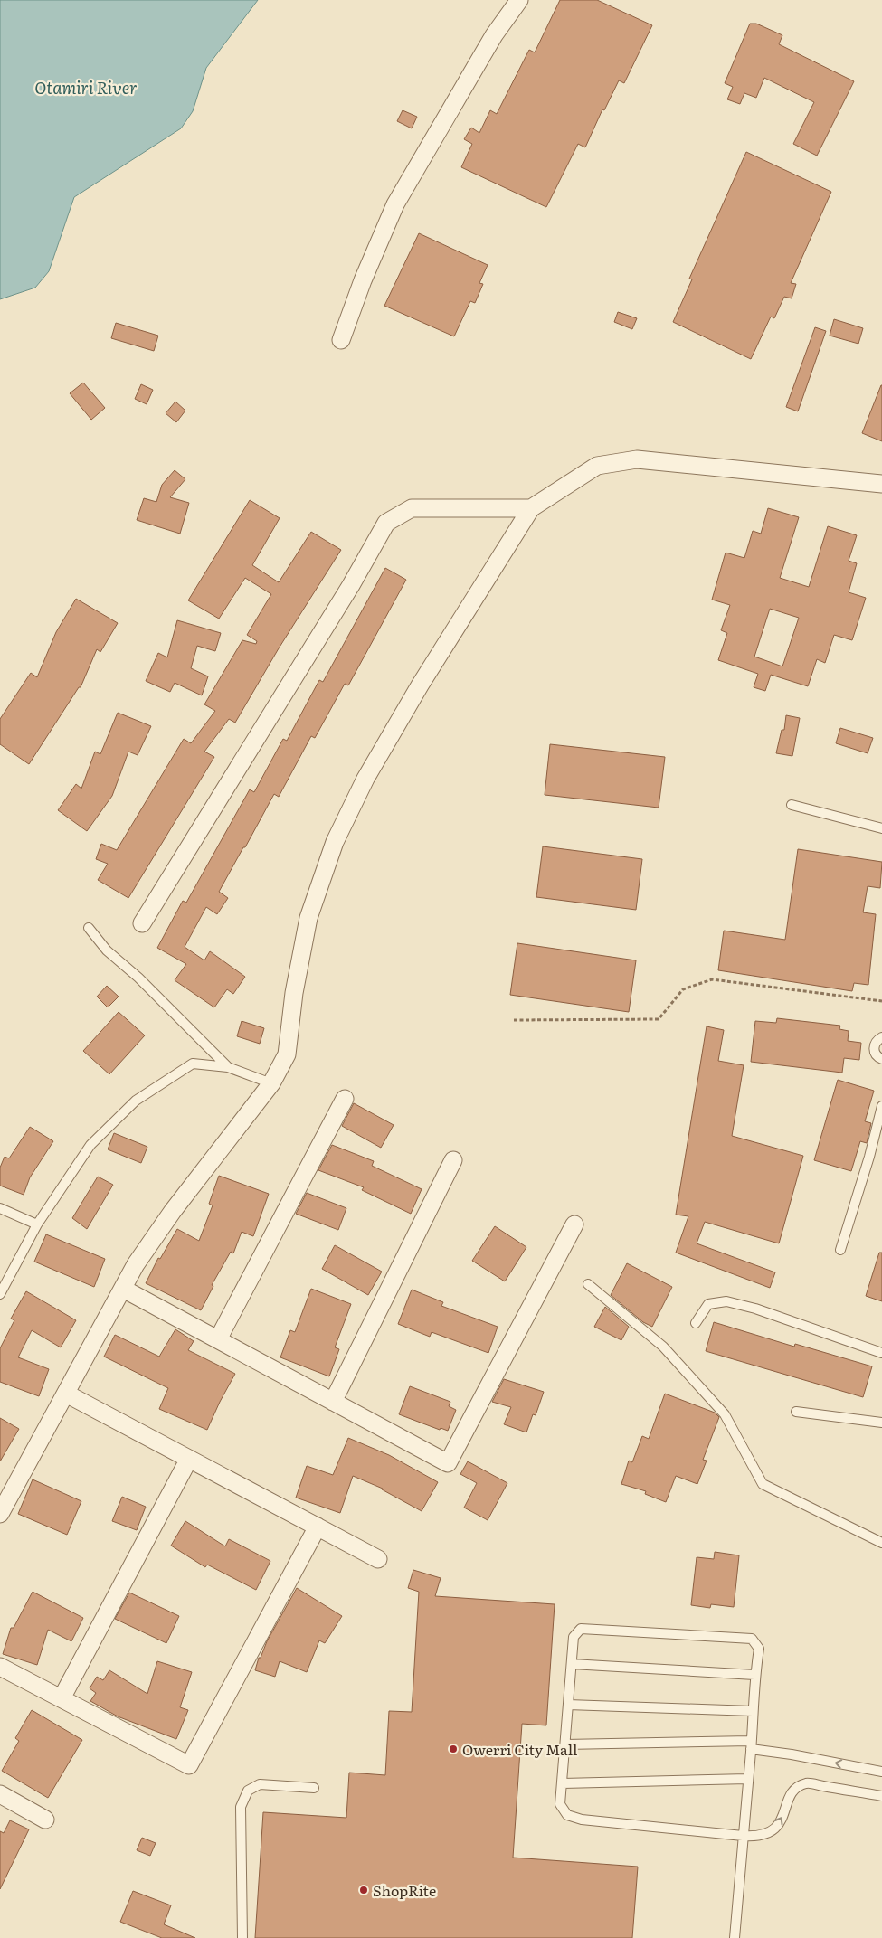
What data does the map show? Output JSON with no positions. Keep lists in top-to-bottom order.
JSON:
{
  "water": ["Otamiri River"],
  "places": ["Owerri City Mall", "ShopRite"]
}
